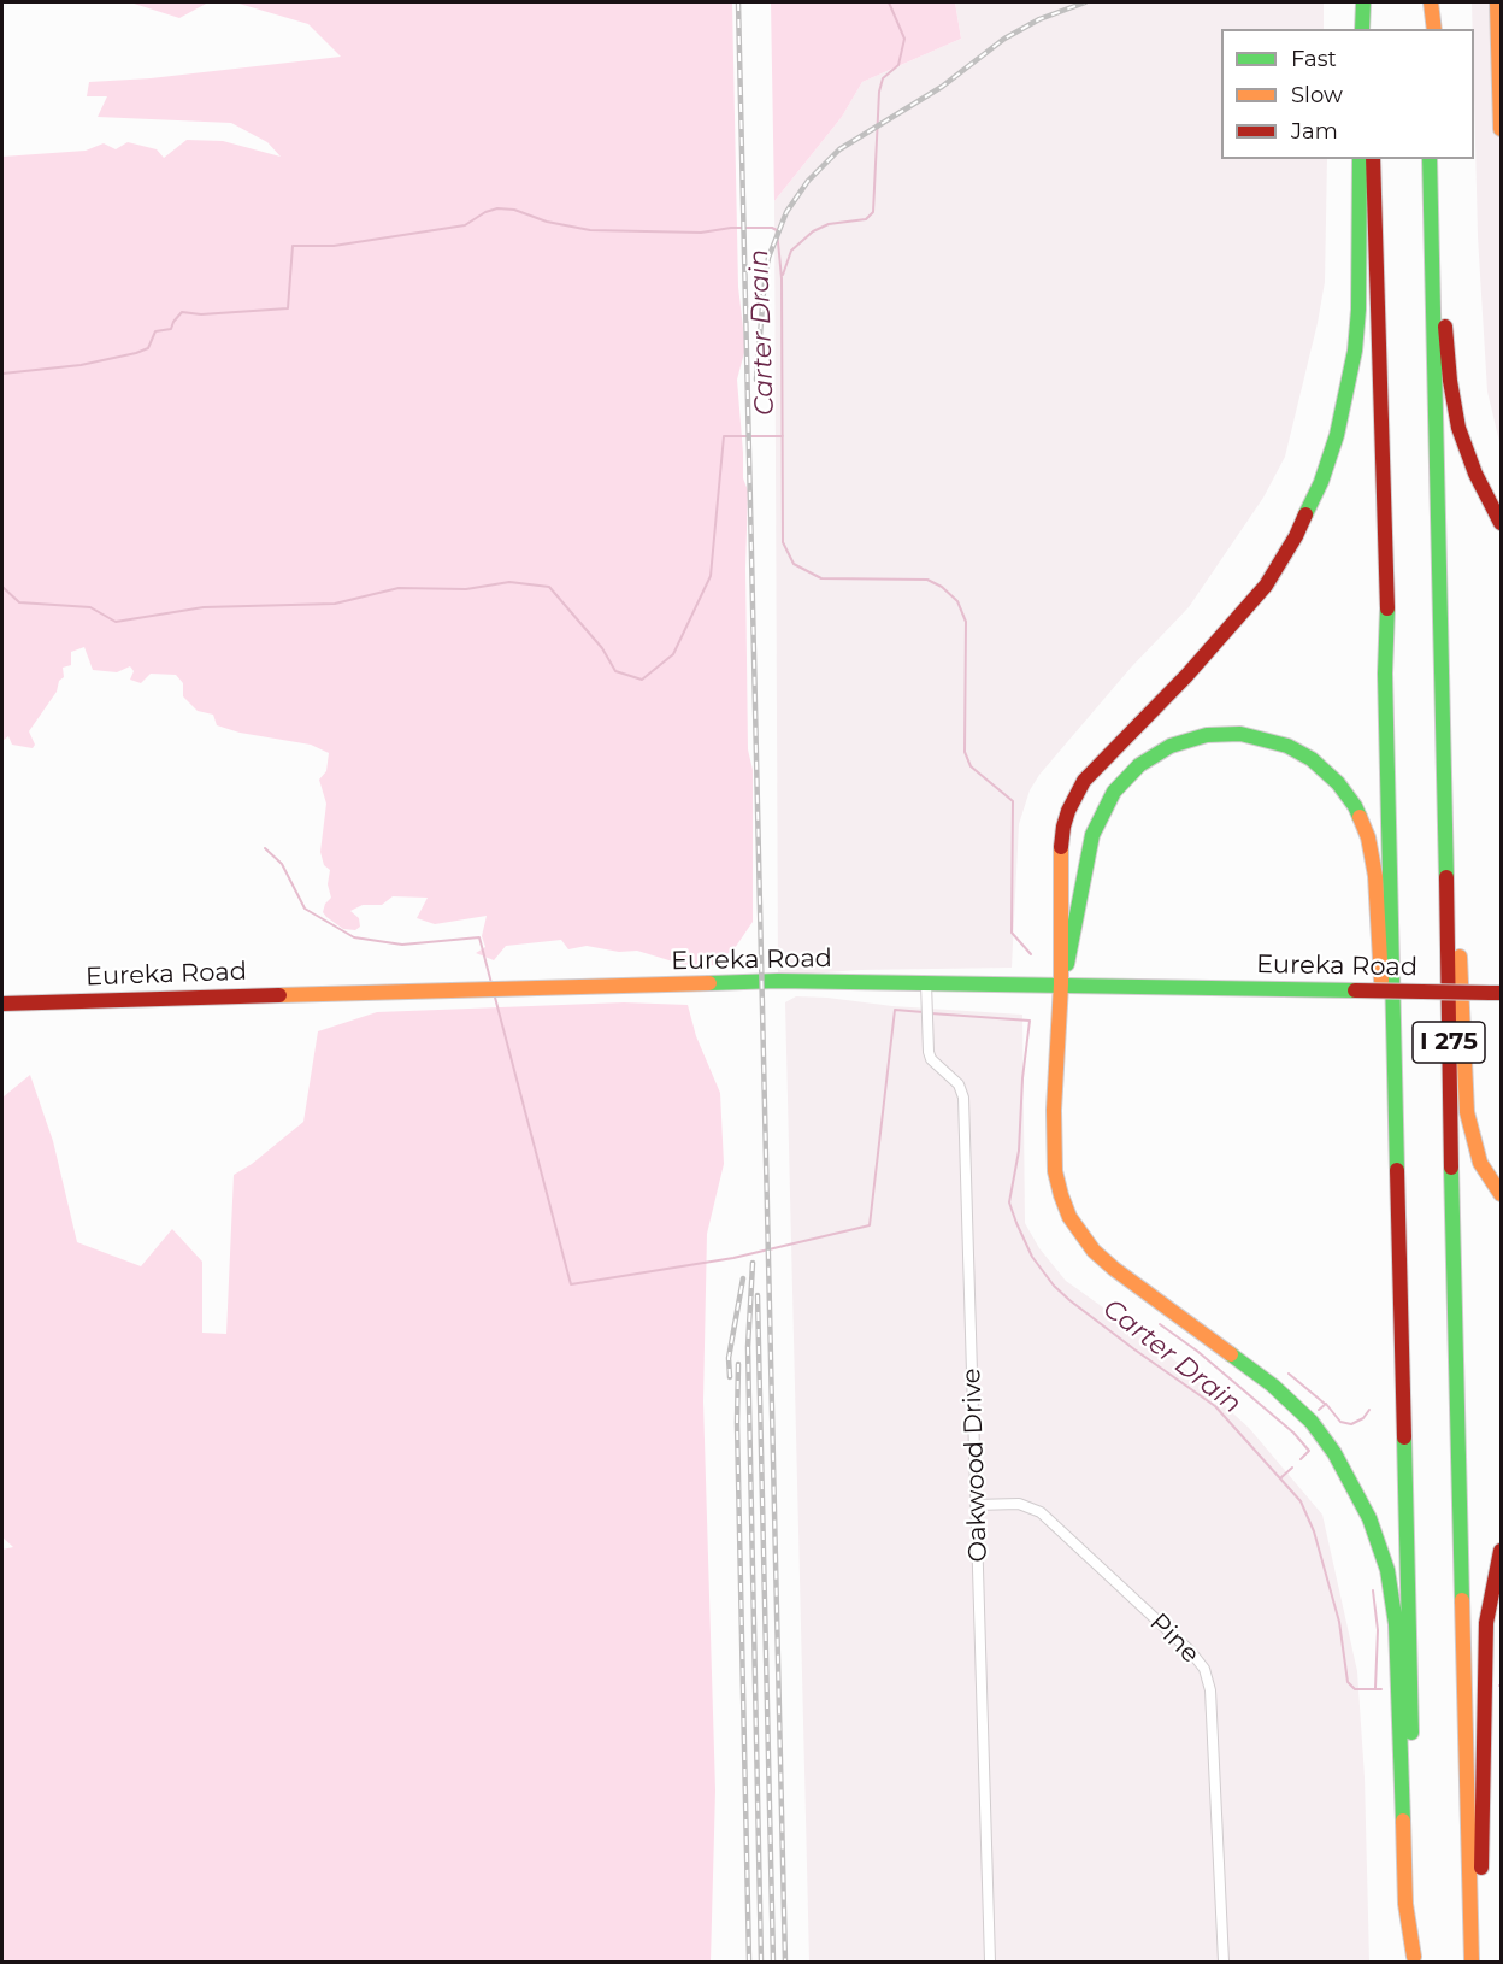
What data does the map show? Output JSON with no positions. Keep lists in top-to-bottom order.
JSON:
{
  "streets": {
    "main road": ["Eureka Road", "I 275"],
    "street": ["Oakwood Drive", "Pine"]
  },
  "crossings": [
    ["Eureka Road", "Oakwood Drive"],
    ["Oakwood Drive", "Pine"]
  ],
  "water": ["Carter Drain"],
  "legend": ["Fast", "Slow", "Jam"]
}
